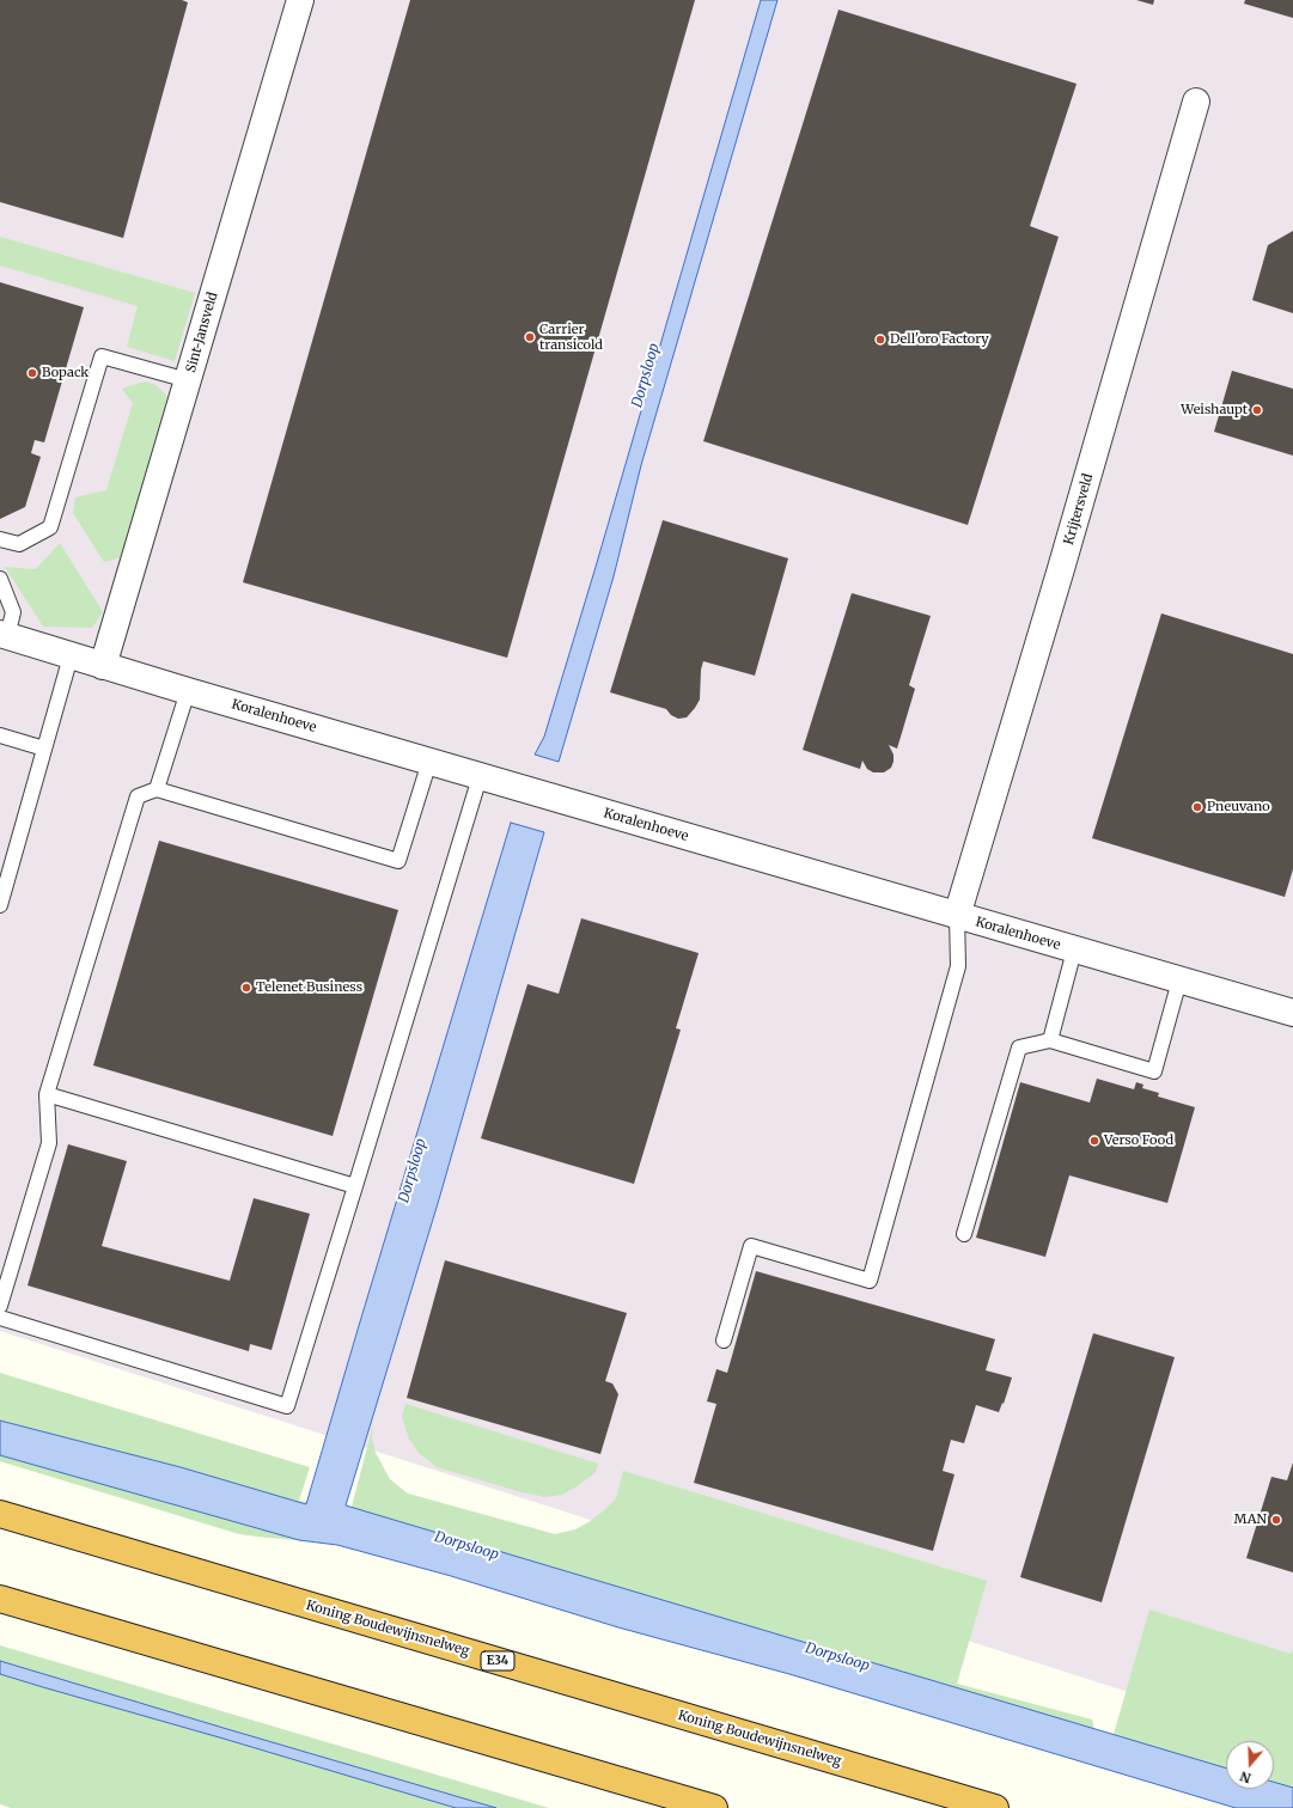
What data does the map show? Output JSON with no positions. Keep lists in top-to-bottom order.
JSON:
{
  "streets": {
    "highway": ["Koning Boudewijnsnelweg", "E34"],
    "street": ["Sint-Jansveld", "Krijtersveld", "Koralenhoeve"]
  },
  "crossings": [
    ["Sint-Jansveld", "Koralenhoeve"],
    ["Krijtersveld", "Koralenhoeve"]
  ],
  "water": ["Dorpsloop"],
  "places": [
    "Carrier transicold",
    "Dell'oro Factory",
    "Bopack",
    "Weishaupt",
    "Pneuvano",
    "Telenet Business",
    "Verso Food",
    "MAN"
  ],
  "north": "bottom"
}
